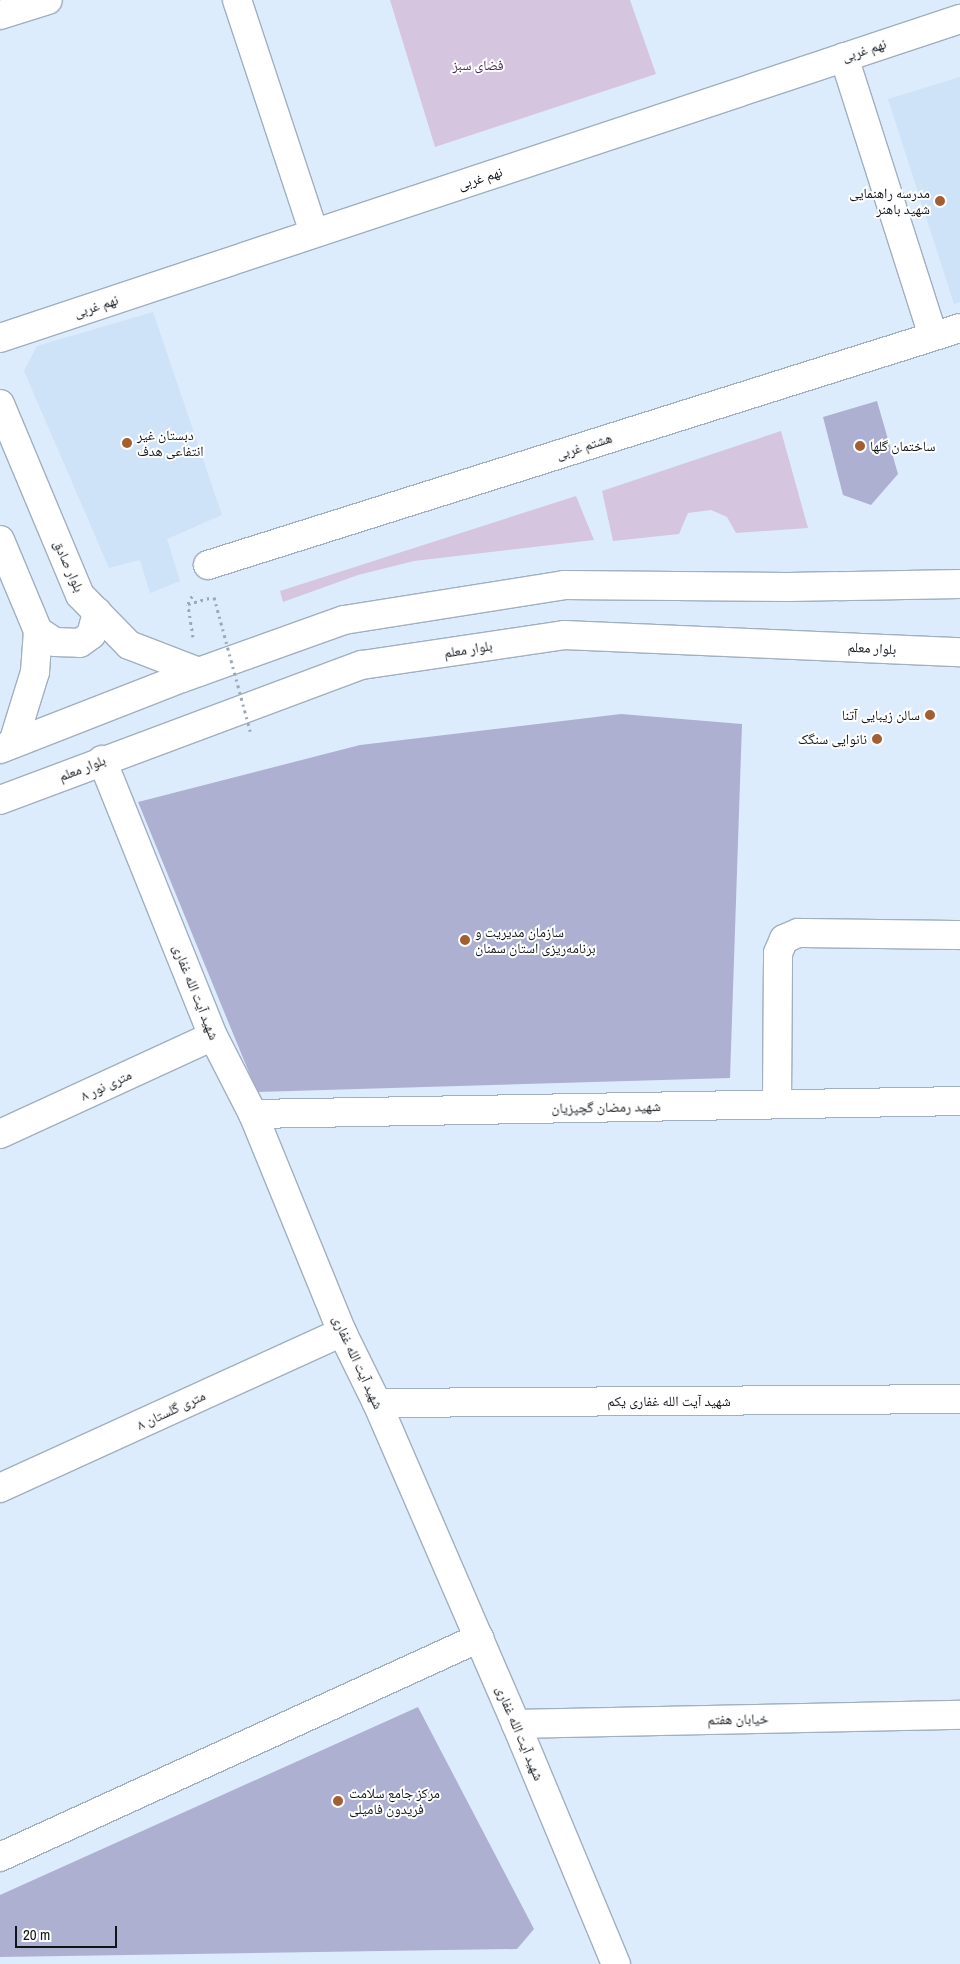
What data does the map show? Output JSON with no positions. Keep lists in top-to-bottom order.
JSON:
{
  "streets": {
    "street": [
      "نهم غربی",
      "هشتم غربی",
      "بلوار صادق",
      "بلوار معلم",
      "شهید آیت الله غفاری",
      "۸ متری نور",
      "شهید رمضان گچپزیان",
      "شهید آیت الله غفاری یکم",
      "۸ متری گلستان",
      "خیابان هفتم"
    ]
  },
  "crossings": [
    ["بلوار معلم", "شهید آیت الله غفاری"],
    ["شهید آیت الله غفاری", "۸ متری نور"],
    ["شهید آیت الله غفاری", "شهید رمضان گچپزیان"],
    ["شهید آیت الله غفاری", "شهید آیت الله غفاری یکم"],
    ["شهید آیت الله غفاری", "۸ متری گلستان"],
    ["شهید آیت الله غفاری", "خیابان هفتم"]
  ],
  "parks": ["فضای سبز"],
  "places": [
    "مدرسه راهنمایی شهید باهنر",
    "دبستان غیر انتفاعی هدف",
    "ساختمان گلها",
    "سالن زیبایی آتنا",
    "نانوایی سنگک",
    "سازمان مدیریت و برنامه‌ریزی استان سمنان",
    "مرکز جامع سلامت فریدون فامیلی"
  ],
  "scale_bar": "20 m"
}
